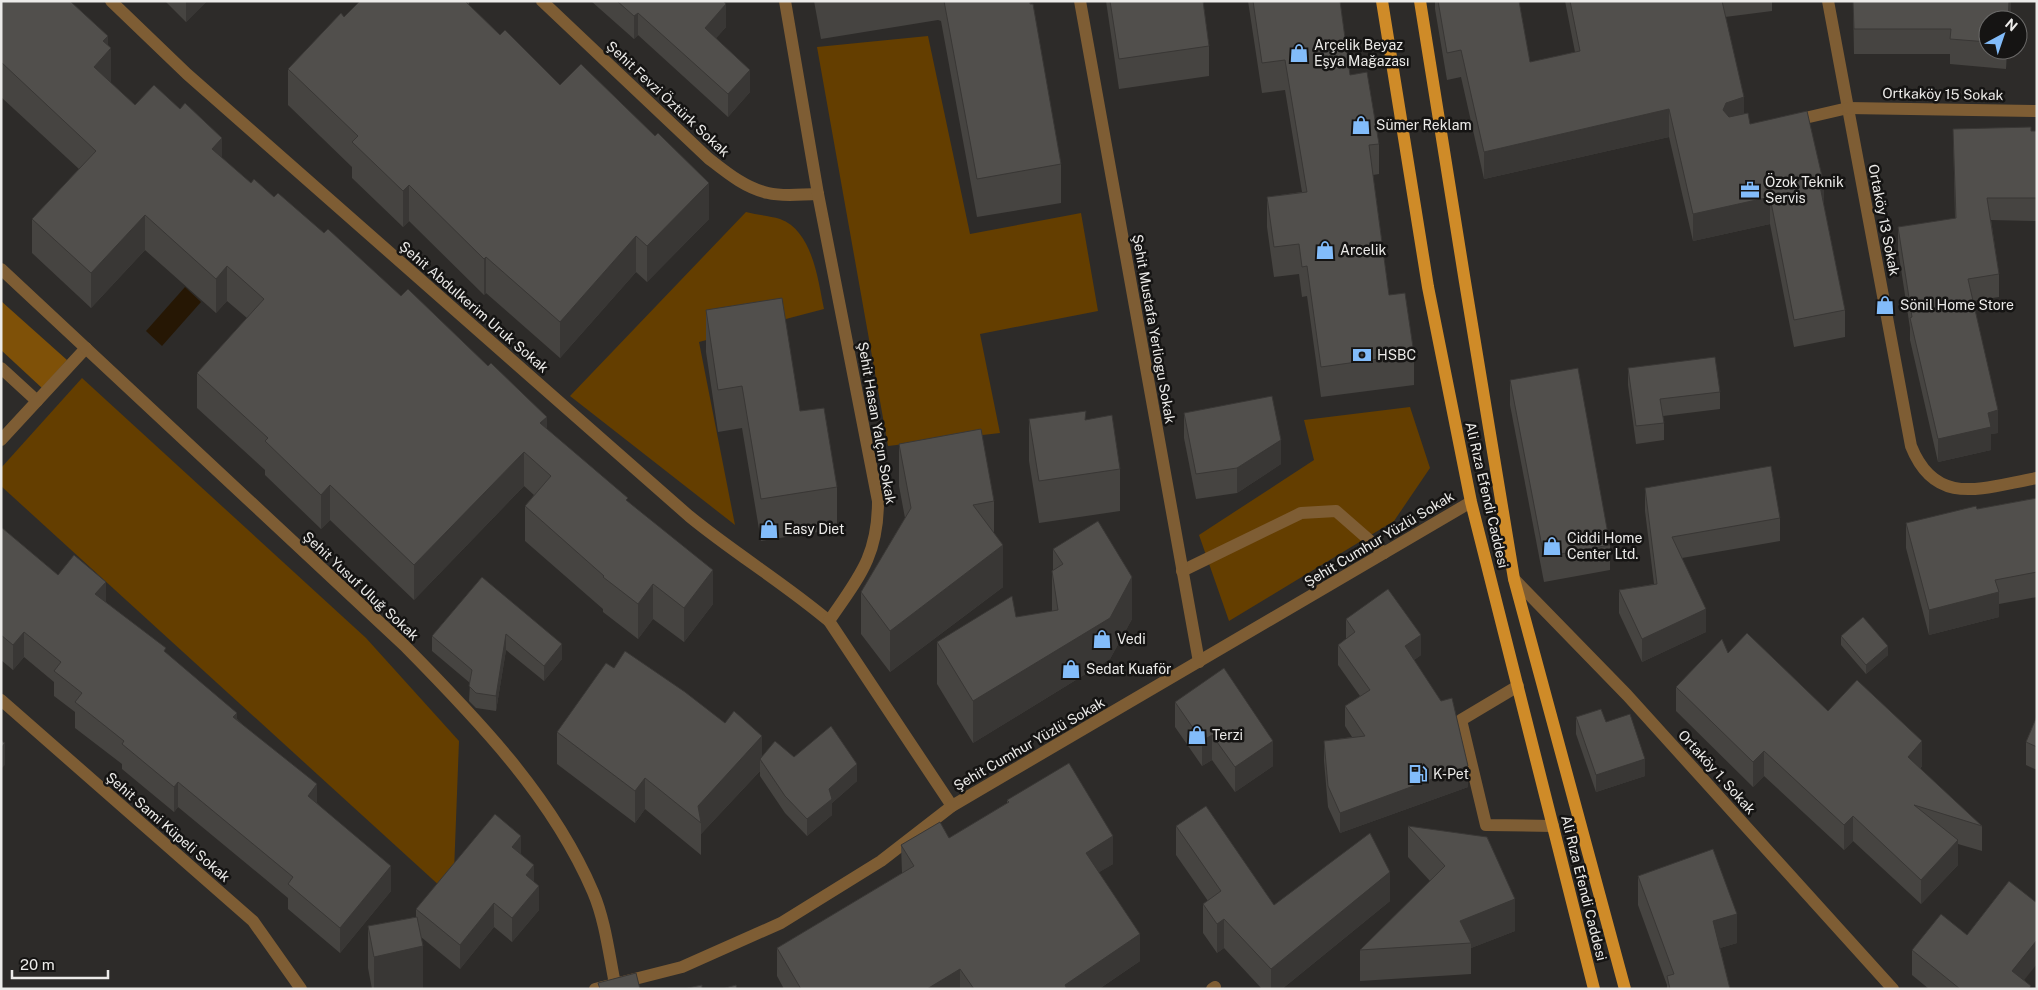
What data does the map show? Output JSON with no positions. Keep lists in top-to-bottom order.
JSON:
{
  "streets": {
    "main road": ["Ali Rıza Efendi Caddesi"],
    "street": [
      "Ortkaköy 15 Sokak",
      "Şehit Fevzi Öztürk Sokak",
      "Ortaköy 13 Sokak",
      "Şehit Abdulkerim Uruk Sokak",
      "Şehit Mustafa Yerliogu Sokak",
      "Şehit Hasan Yalçın Sokak",
      "Şehit Cumhur Yüzlü Sokak",
      "Şehit Yusuf Uluğ Sokak",
      "Ortaköy 1. Sokak",
      "Şehit Sami Küpeli Sokak"
    ]
  },
  "crossings": [
    ["Ortkaköy 15 Sokak", "Ortaköy 13 Sokak"],
    ["Şehit Fevzi Öztürk Sokak", "Şehit Hasan Yalçın Sokak"],
    ["Şehit Abdulkerim Uruk Sokak", "Şehit Hasan Yalçın Sokak"],
    ["Şehit Mustafa Yerliogu Sokak", "Şehit Cumhur Yüzlü Sokak"],
    ["Ali Rıza Efendi Caddesi", "Şehit Cumhur Yüzlü Sokak"],
    ["Ali Rıza Efendi Caddesi", "Ortaköy 1. Sokak"],
    ["Şehit Cumhur Yüzlü Sokak", "Şehit Yusuf Uluğ Sokak"]
  ],
  "places": {
    "shop": [
      "Arçelik Beyaz Eşya Mağazası",
      "Sümer Reklam",
      "Arcelik",
      "Sönil Home Store",
      "Easy Diet",
      "Ciddi Home Center Ltd.",
      "Vedi",
      "Sedat Kuaför",
      "Terzi"
    ],
    "office": ["Özok Teknik Servis"],
    "bank": ["HSBC"],
    "fuel station": ["K-Pet"]
  },
  "scale_bar": "20 m",
  "north": "top right"
}
